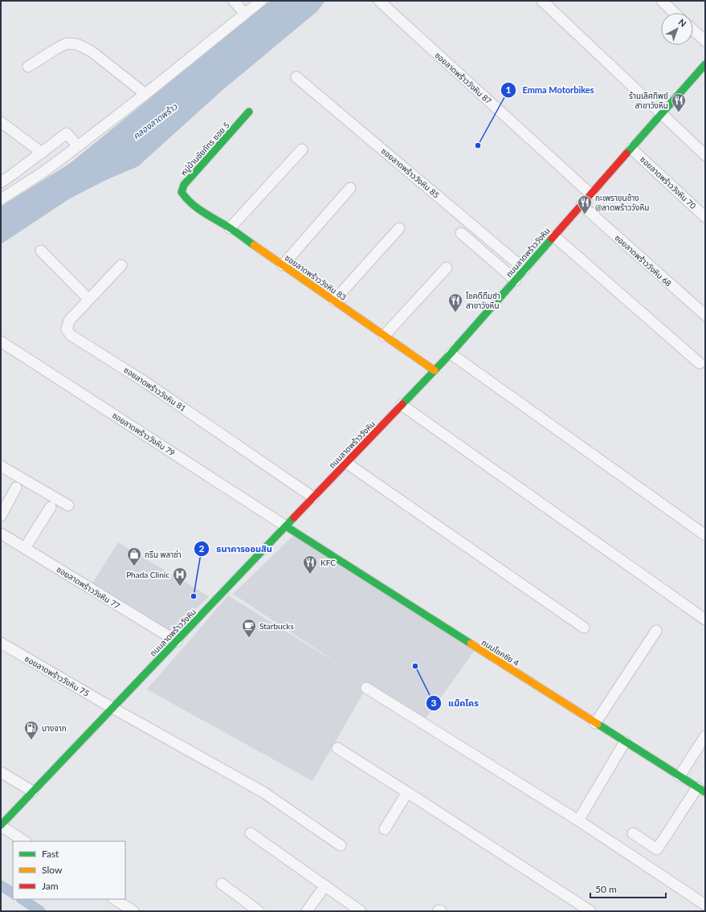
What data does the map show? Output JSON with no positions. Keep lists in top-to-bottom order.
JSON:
{
  "streets": {
    "main road": [
      "หมู่บ้านชัยภัทร ซอย 5",
      "ถนนลาดพร้าววังหิน",
      "ซอยลาดพร้าววังหิน 83",
      "ถนนโชคชัย 4"
    ],
    "street": [
      "ซอยลาดพร้าววังหิน 87",
      "ซอยลาดพร้าววังหิน 85",
      "ซอยลาดพร้าววังหิน 70",
      "ซอยลาดพร้าววังหิน 68",
      "ซอยลาดพร้าววังหิน 81",
      "ซอยลาดพร้าววังหิน 79",
      "ซอยลาดพร้าววังหิน 77",
      "ซอยลาดพร้าววังหิน 75"
    ]
  },
  "crossings": [
    ["ซอยลาดพร้าววังหิน 87", "ถนนลาดพร้าววังหิน"],
    ["หมู่บ้านชัยภัทร ซอย 5", "ซอยลาดพร้าววังหิน 83"],
    ["ซอยลาดพร้าววังหิน 85", "ถนนลาดพร้าววังหิน"],
    ["ซอยลาดพร้าววังหิน 70", "ถนนลาดพร้าววังหิน"],
    ["ถนนลาดพร้าววังหิน", "ซอยลาดพร้าววังหิน 68"],
    ["ถนนลาดพร้าววังหิน", "ซอยลาดพร้าววังหิน 83"],
    ["ถนนลาดพร้าววังหิน", "ซอยลาดพร้าววังหิน 81"],
    ["ถนนลาดพร้าววังหิน", "ซอยลาดพร้าววังหิน 79"],
    ["ถนนลาดพร้าววังหิน", "ซอยลาดพร้าววังหิน 77"],
    ["ถนนลาดพร้าววังหิน", "ถนนโชคชัย 4"],
    ["ถนนลาดพร้าววังหิน", "ซอยลาดพร้าววังหิน 75"],
    ["ซอยลาดพร้าววังหิน 79", "ถนนโชคชัย 4"]
  ],
  "water": ["คลองลาดพร้าว"],
  "places": {
    "restaurant": [
      "ร้านเลิศทิพย์ สาขาวังหิน",
      "กะเพราขุนช้าง @ลาดพร้าววังหิน",
      "โชคดีติ่มซำ สาขาวังหิน",
      "KFC"
    ],
    "other": ["Emma Motorbikes", "ธนาคารออมสิน", "แม็คโคร"],
    "shop": ["กรีน พลาซ่า"],
    "hospital": ["Phada Clinic"],
    "cafe": ["Starbucks"],
    "fuel station": ["บางจาก"]
  },
  "legend": ["Fast", "Slow", "Jam"],
  "scale_bar": "50 m",
  "north": "top right"
}
